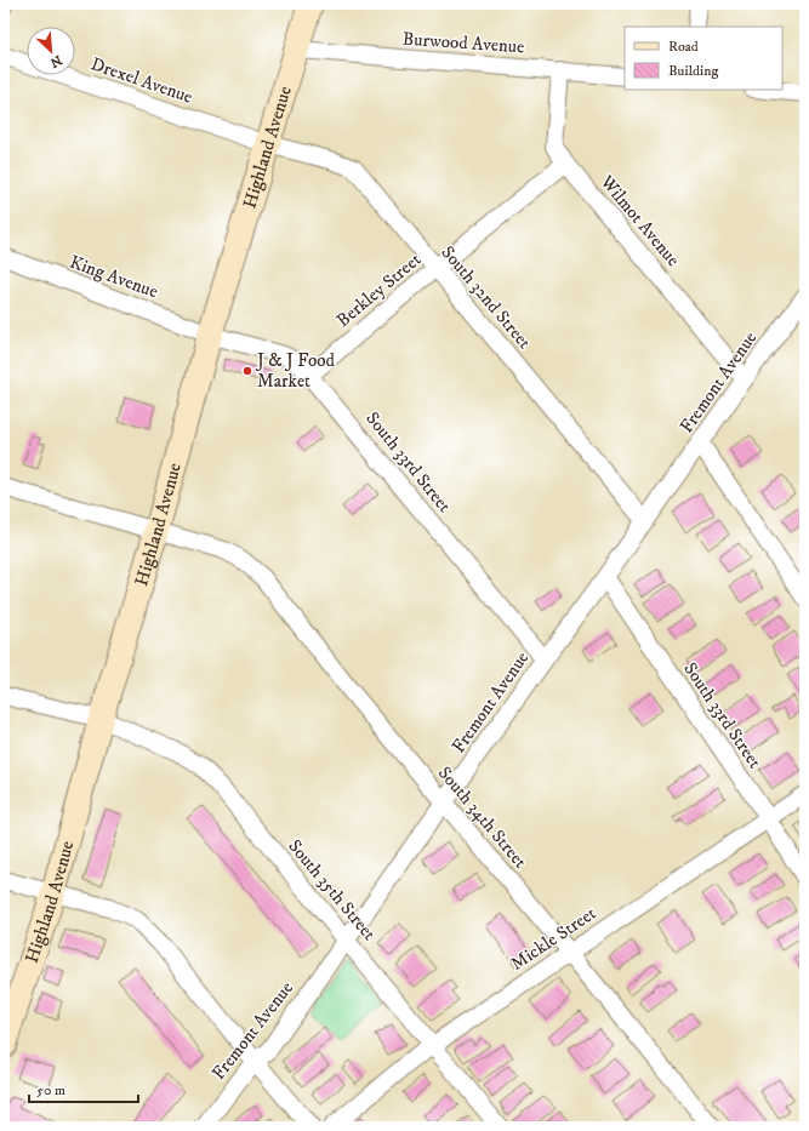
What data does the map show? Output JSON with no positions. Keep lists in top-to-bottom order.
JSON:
{
  "streets": {
    "street": [
      "Burwood Avenue",
      "Drexel Avenue",
      "Highland Avenue",
      "Wilmot Avenue",
      "King Avenue",
      "Berkley Street",
      "South 32nd Street",
      "Fremont Avenue",
      "South 33rd Street",
      "South 34th Street",
      "South 35th Street",
      "Mickle Street"
    ]
  },
  "crossings": [
    ["Burwood Avenue", "Highland Avenue"],
    ["Burwood Avenue", "Wilmot Avenue"],
    ["Drexel Avenue", "Highland Avenue"],
    ["Drexel Avenue", "South 32nd Street"],
    ["Highland Avenue", "King Avenue"],
    ["Highland Avenue", "South 32nd Street"],
    ["Highland Avenue", "South 33rd Street"],
    ["Highland Avenue", "South 34th Street"],
    ["Highland Avenue", "South 35th Street"],
    ["Wilmot Avenue", "Berkley Street"],
    ["Wilmot Avenue", "Fremont Avenue"],
    ["King Avenue", "South 33rd Street"],
    ["Berkley Street", "South 32nd Street"],
    ["Berkley Street", "South 33rd Street"],
    ["South 32nd Street", "Fremont Avenue"],
    ["Fremont Avenue", "South 33rd Street"],
    ["Fremont Avenue", "South 34th Street"],
    ["Fremont Avenue", "South 35th Street"],
    ["South 33rd Street", "Mickle Street"],
    ["South 34th Street", "Mickle Street"],
    ["South 35th Street", "Mickle Street"]
  ],
  "places": ["J & J Food Market"],
  "legend": ["Road", "Building"],
  "scale_bar": "50 m",
  "north": "bottom right"
}
